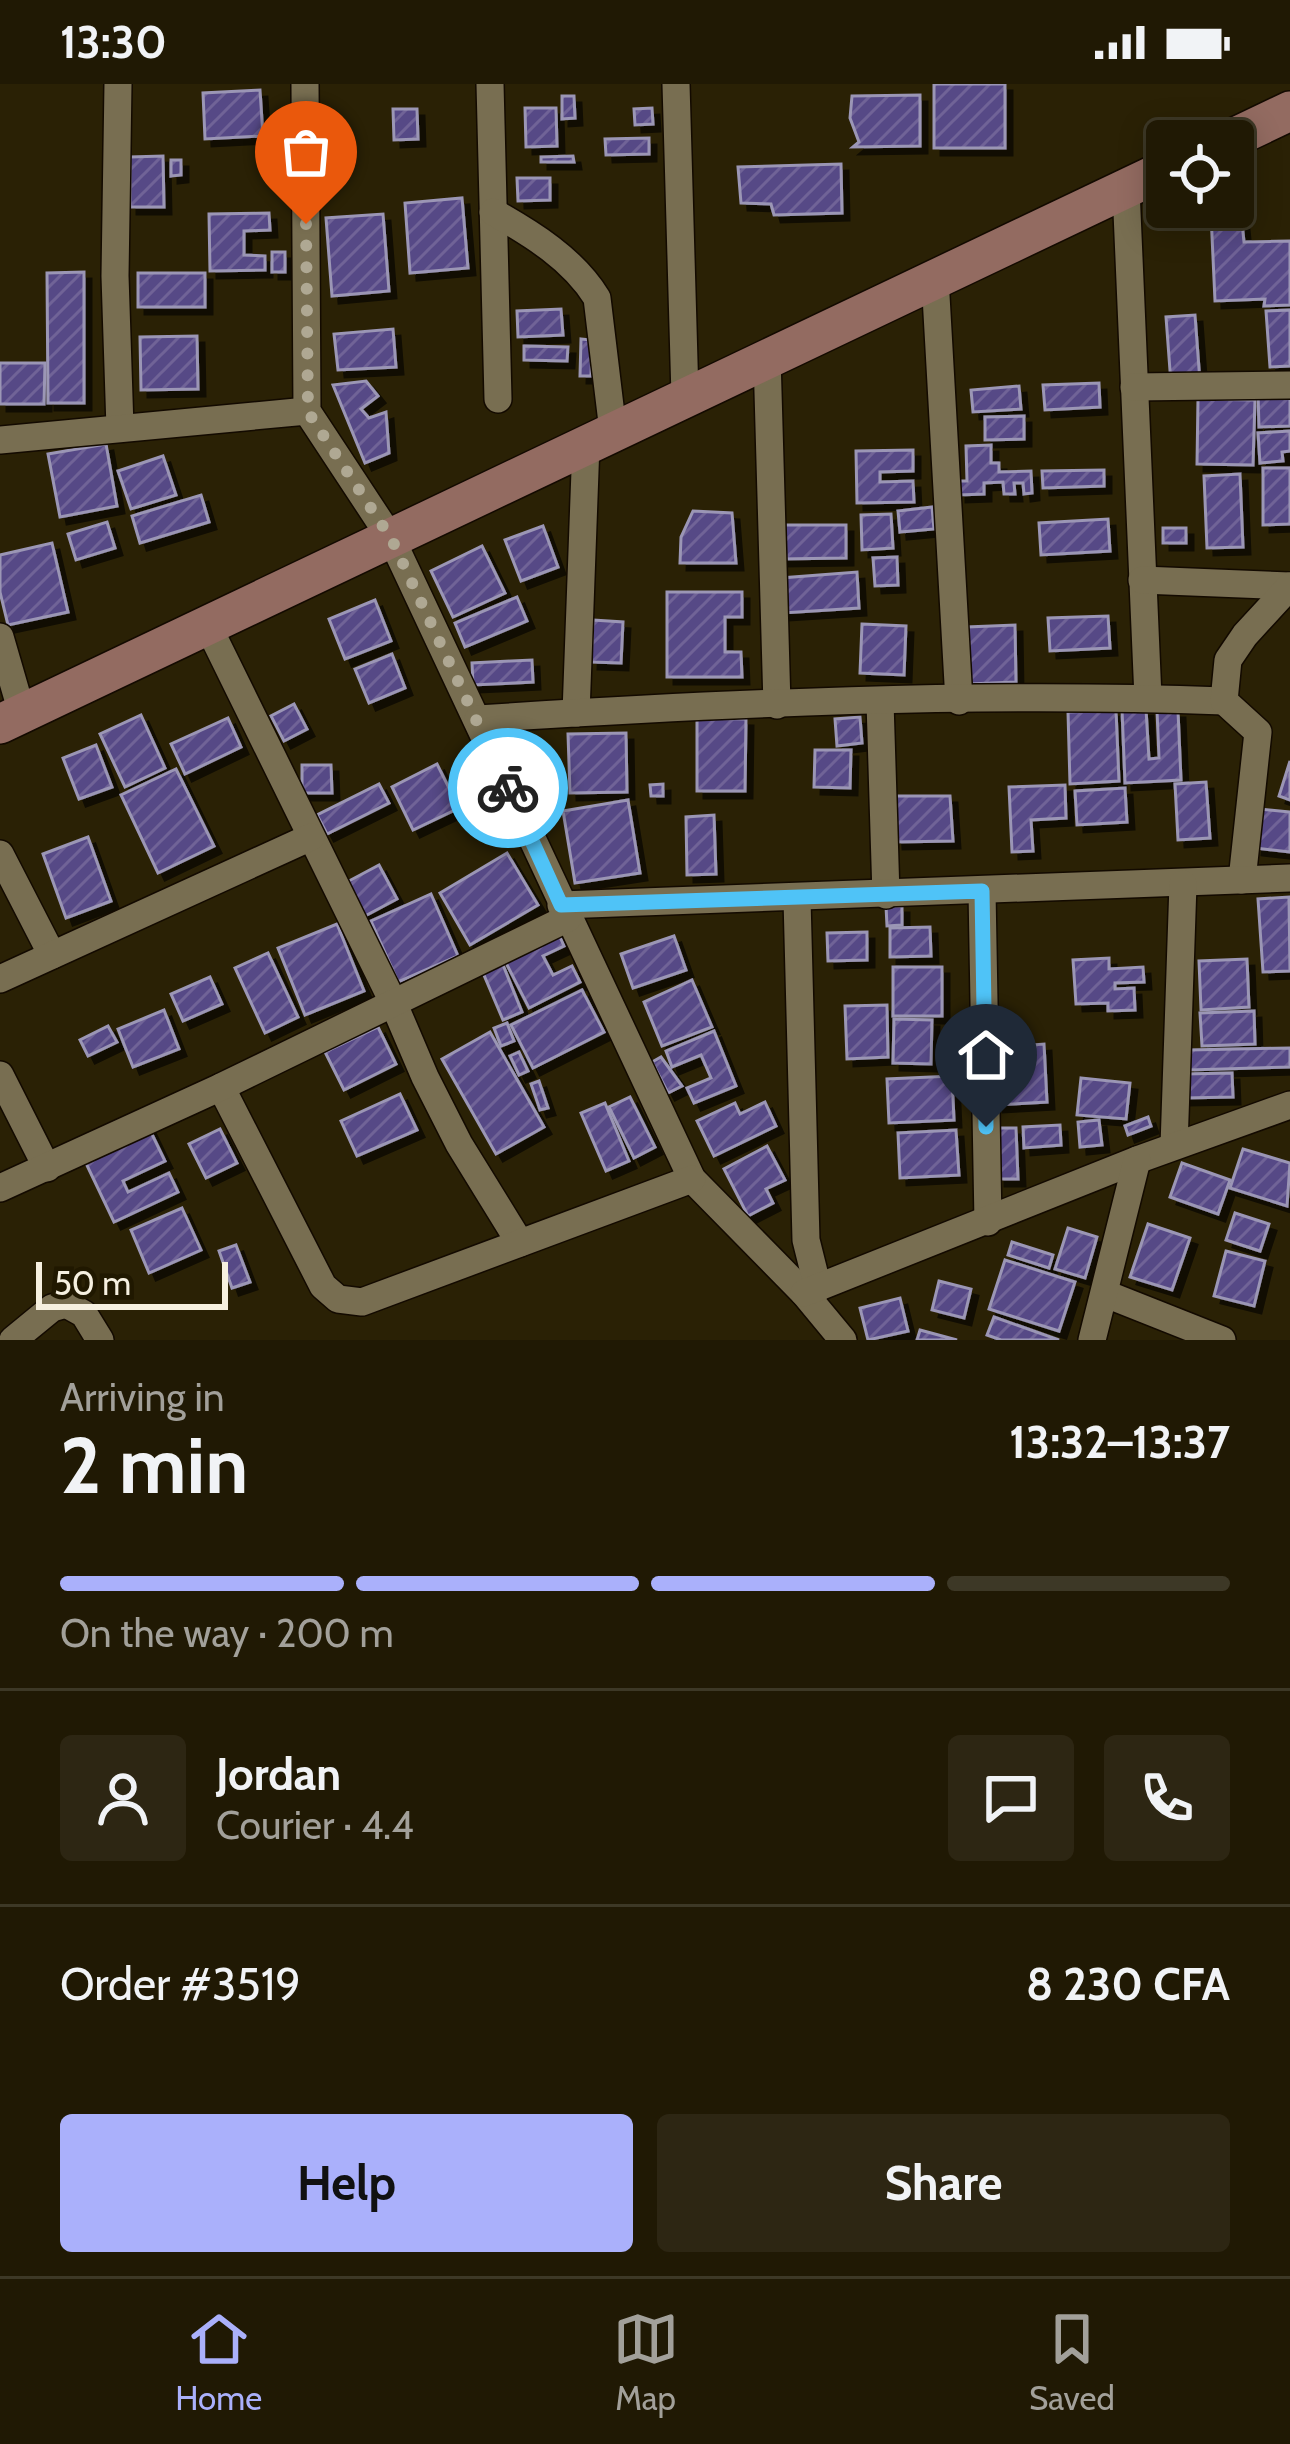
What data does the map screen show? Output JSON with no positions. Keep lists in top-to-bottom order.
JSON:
{
  "scale_bar": "50 m",
  "page": {
    "status": "13:30",
    "scale": "50 m",
    "heading": ["2 min", "Arriving in", "13:32–13:37"],
    "panel": [
      "Jordan",
      "Courier · 4.4",
      "Order #3519",
      "8 230 CFA"
    ],
    "bar": "On the way · 200 m",
    "buttons": ["Help", "Share"],
    "tabs": ["Home", "Map", "Saved"]
  }
}
